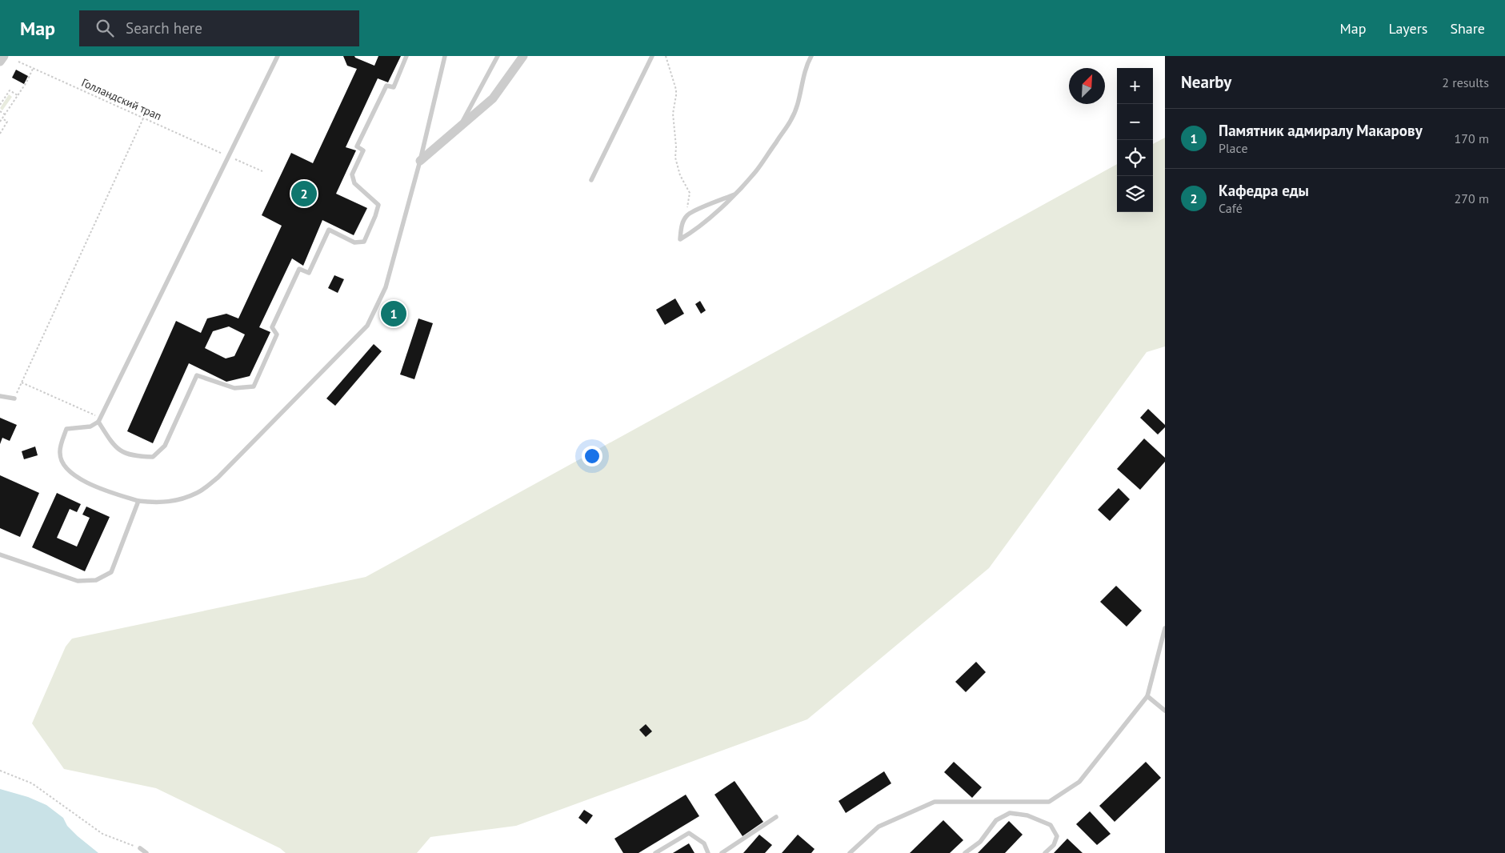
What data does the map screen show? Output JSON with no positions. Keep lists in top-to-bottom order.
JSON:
{
  "streets": {
    "path": ["Голландский трап"]
  },
  "north": "top right",
  "page": {
    "header": "Map",
    "search": "Search here",
    "nav": ["Map", "Layers", "Share"],
    "heading": ["Nearby", "2 results"],
    "map_buttons": ["+", "−"],
    "list": [
      {
        "mark": "1",
        "name": "Памятник адмиралу Макарову",
        "note": "Place",
        "value": "170 m"
      },
      {
        "mark": "2",
        "name": "Кафедра еды",
        "note": "Café",
        "value": "270 m"
      }
    ],
    "pins": ["2", "1"]
  }
}
